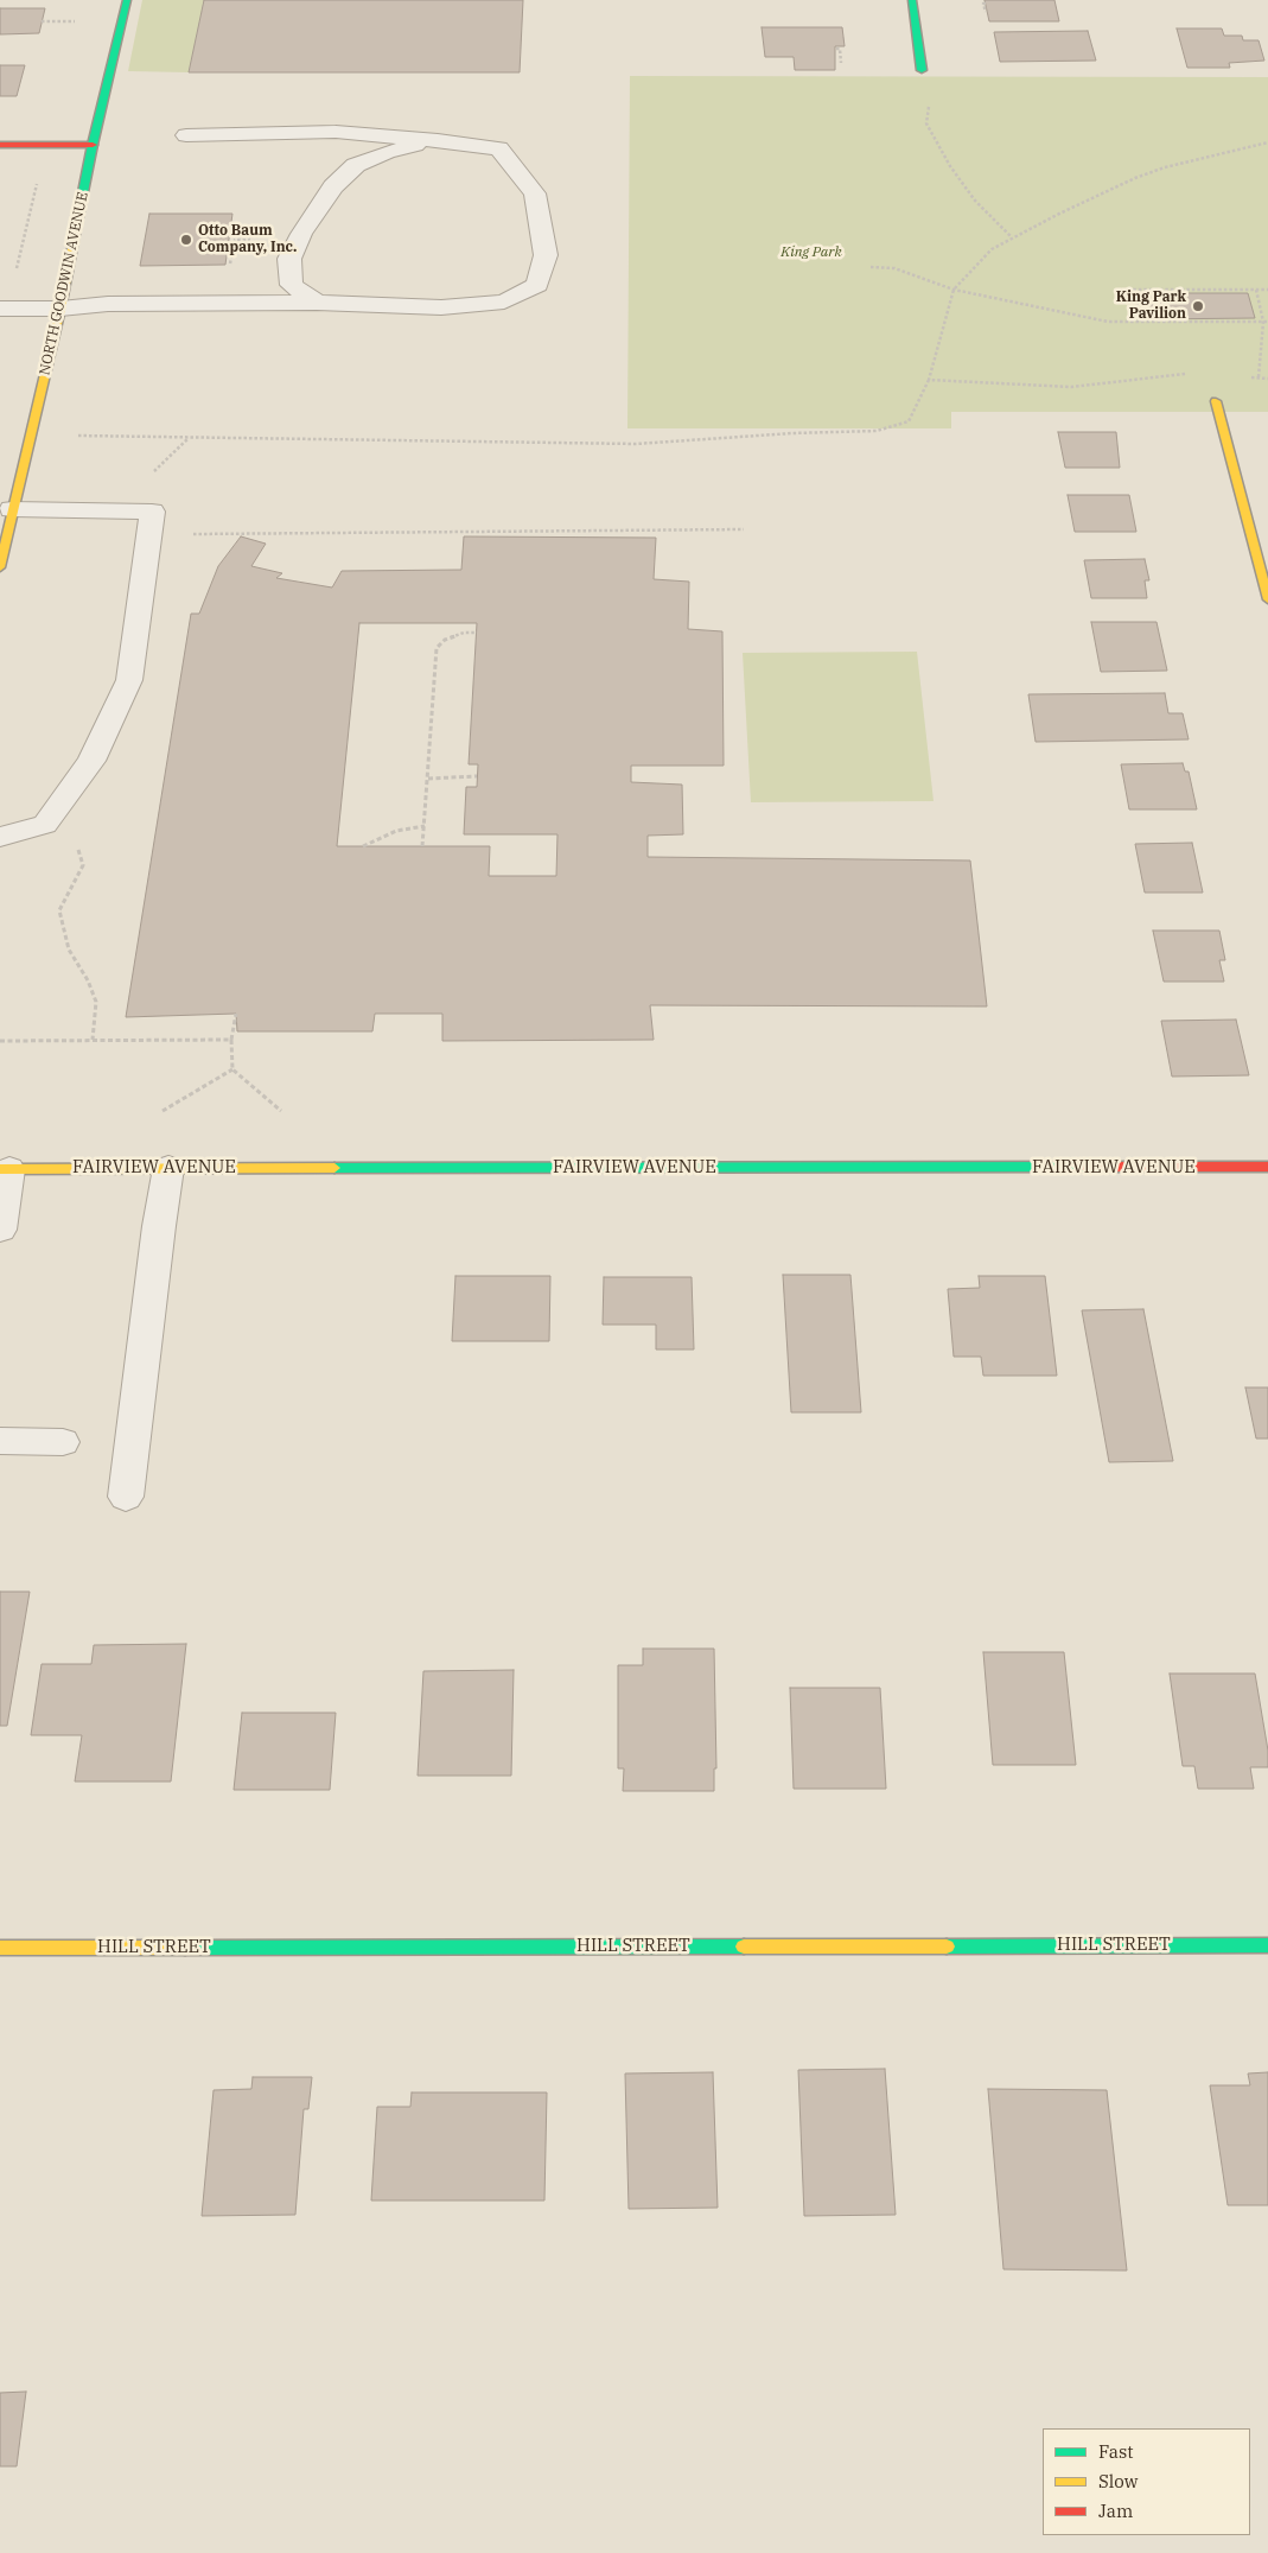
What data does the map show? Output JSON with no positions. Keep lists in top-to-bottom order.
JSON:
{
  "streets": {
    "street": ["NORTH GOODWIN AVENUE", "FAIRVIEW AVENUE", "HILL STREET"]
  },
  "parks": ["King Park"],
  "places": ["Otto Baum Company, Inc.", "King Park Pavilion"],
  "legend": ["Fast", "Slow", "Jam"]
}
